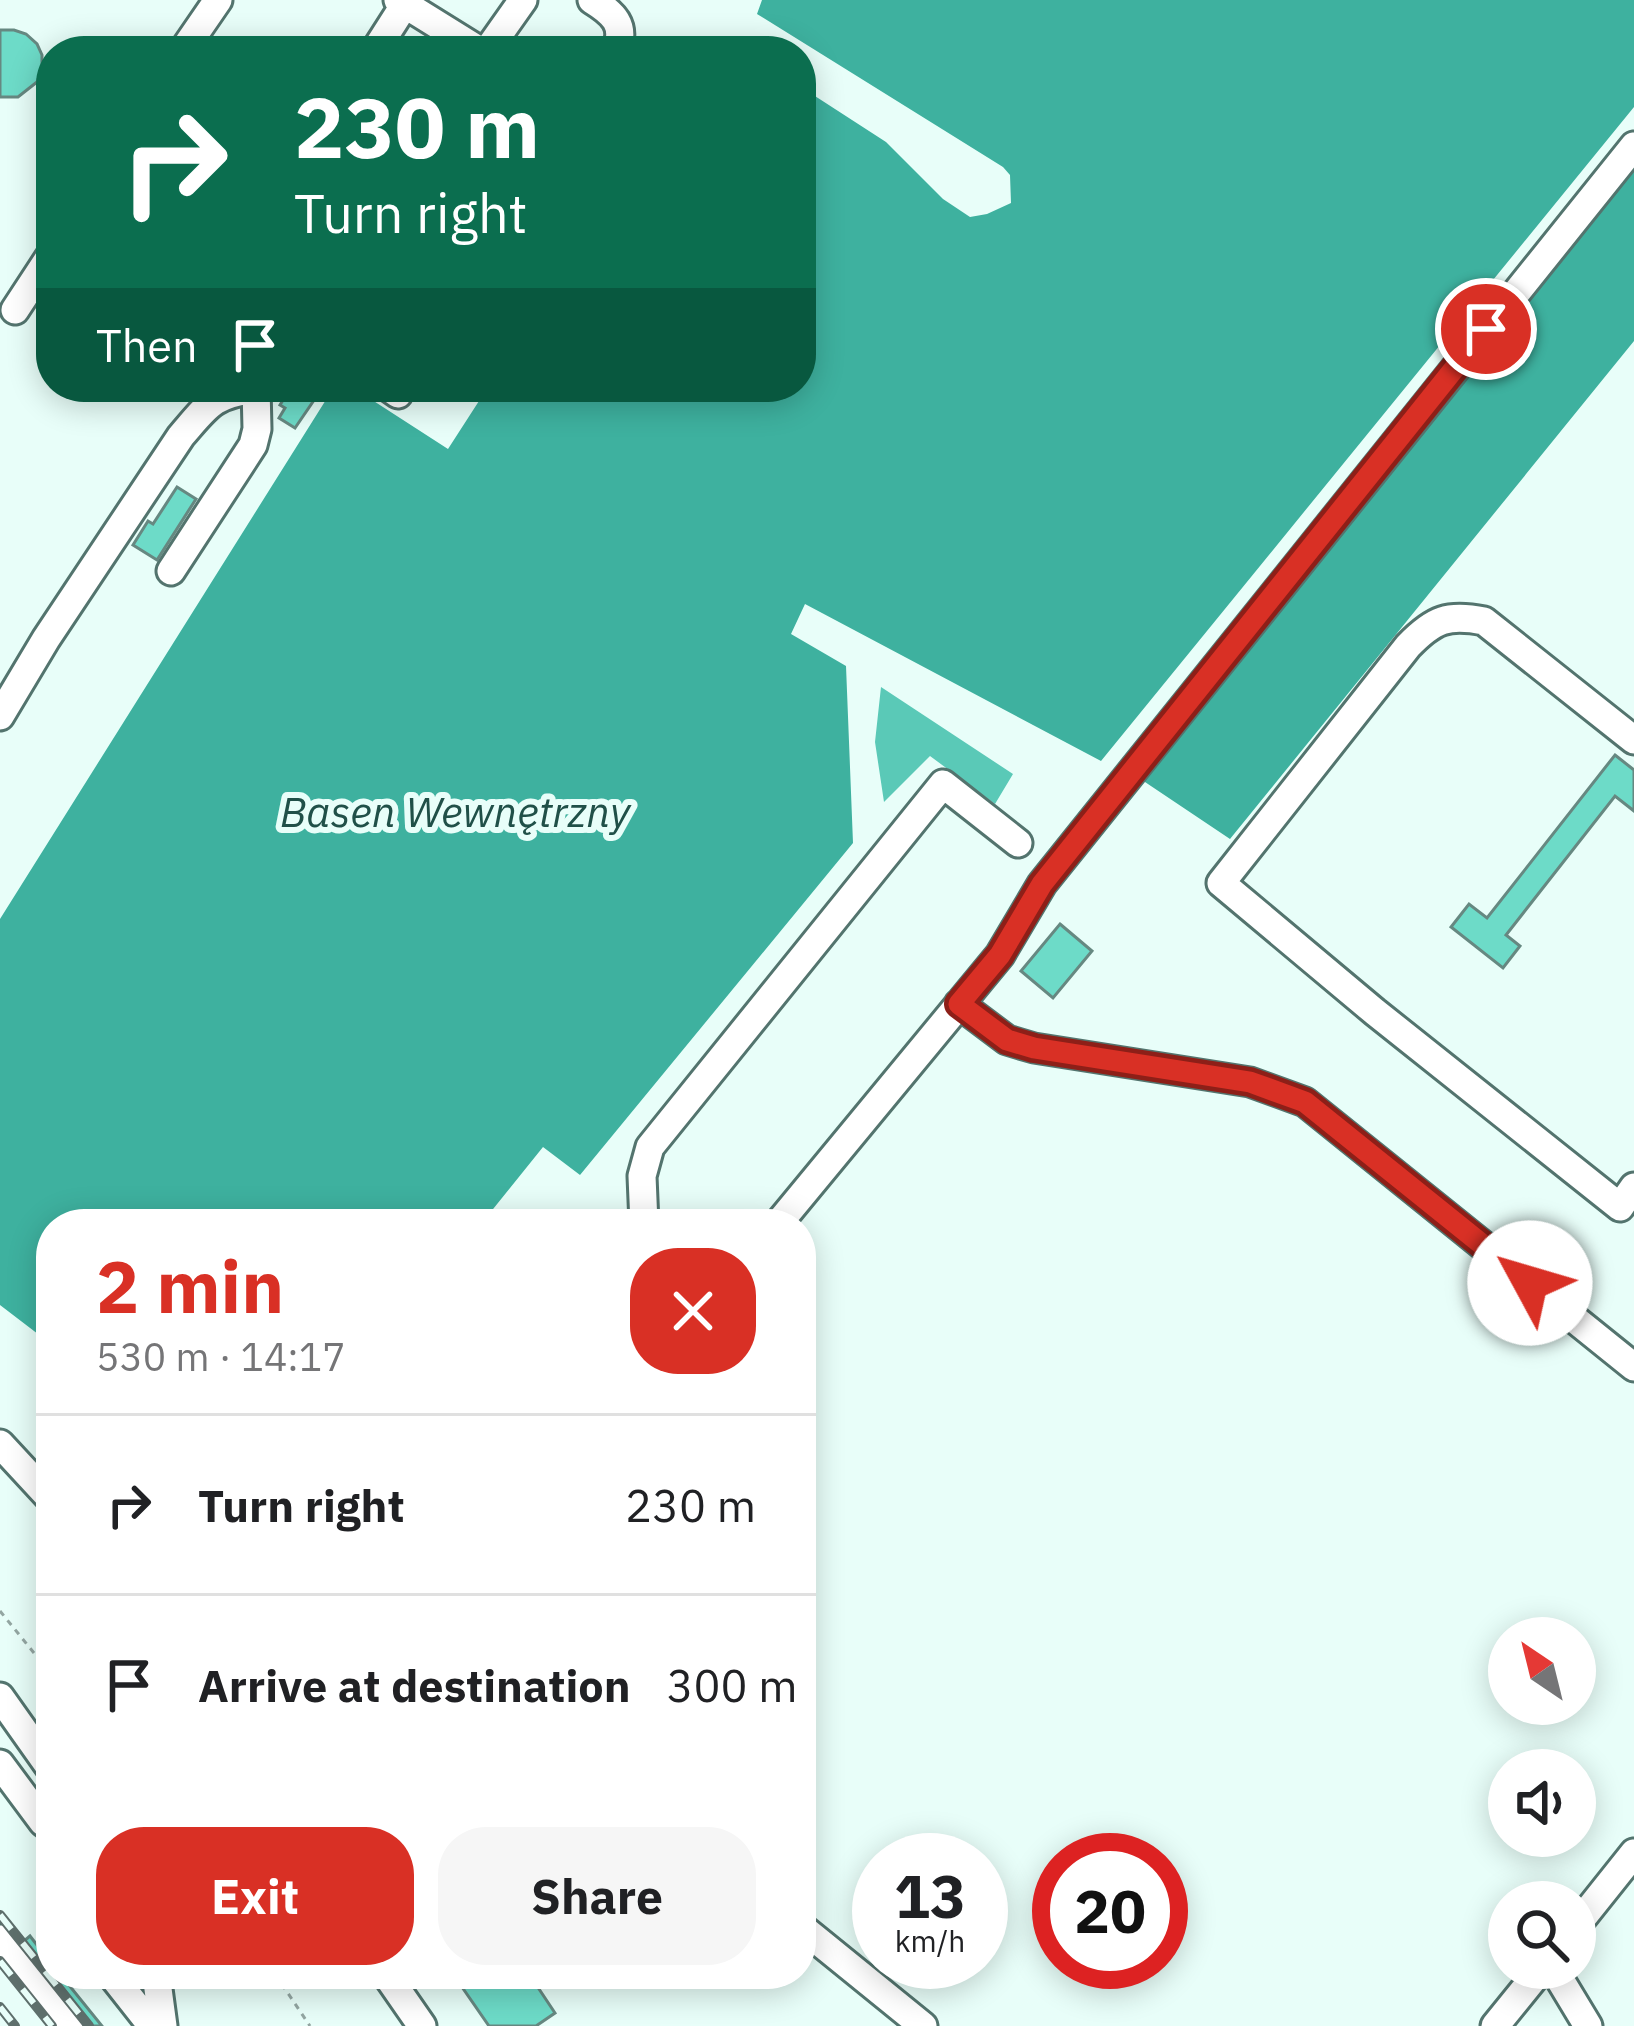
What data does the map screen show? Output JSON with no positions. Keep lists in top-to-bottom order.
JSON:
{
  "water": ["Basen Wewnętrzny"],
  "north": "top left",
  "page": {
    "turn": ["230 m", "Turn right"],
    "then": "Then",
    "heading": ["2 min", "530 m · 14:17"],
    "list": [
      {
        "name": "Turn right",
        "value": "230 m"
      },
      {
        "name": "Arrive at destination",
        "value": "300 m"
      }
    ],
    "buttons": ["Exit", "Share"],
    "speed": "13 km/h",
    "limit": "20"
  }
}
